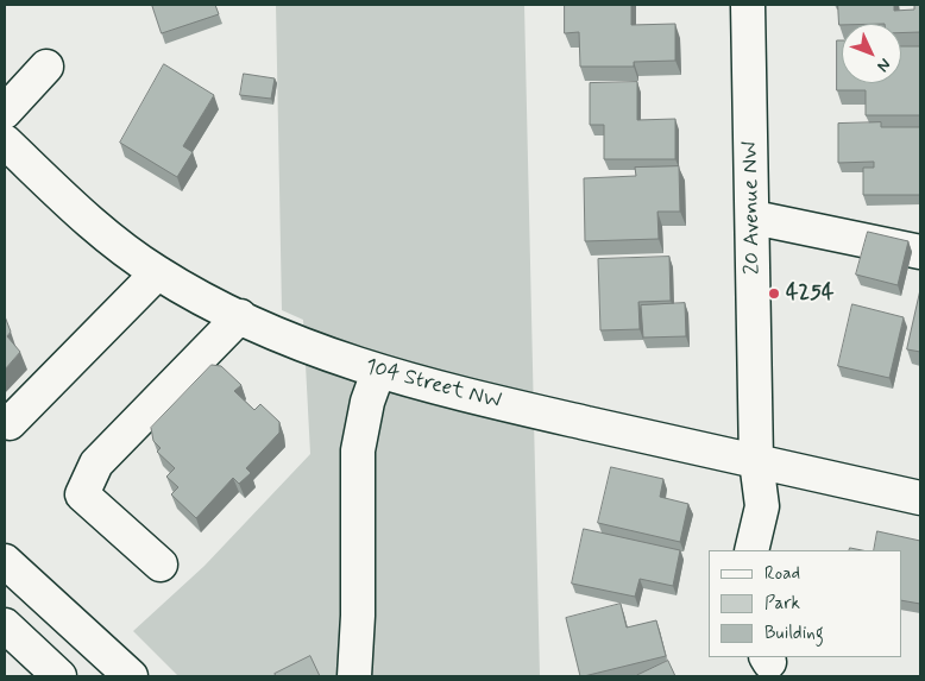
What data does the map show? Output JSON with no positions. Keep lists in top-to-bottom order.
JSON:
{
  "streets": {
    "main road": ["20 Avenue NW", "104 Street NW"]
  },
  "crossings": [
    ["20 Avenue NW", "104 Street NW"]
  ],
  "places": ["4254"],
  "legend": ["Road", "Park", "Building"],
  "north": "bottom right"
}
